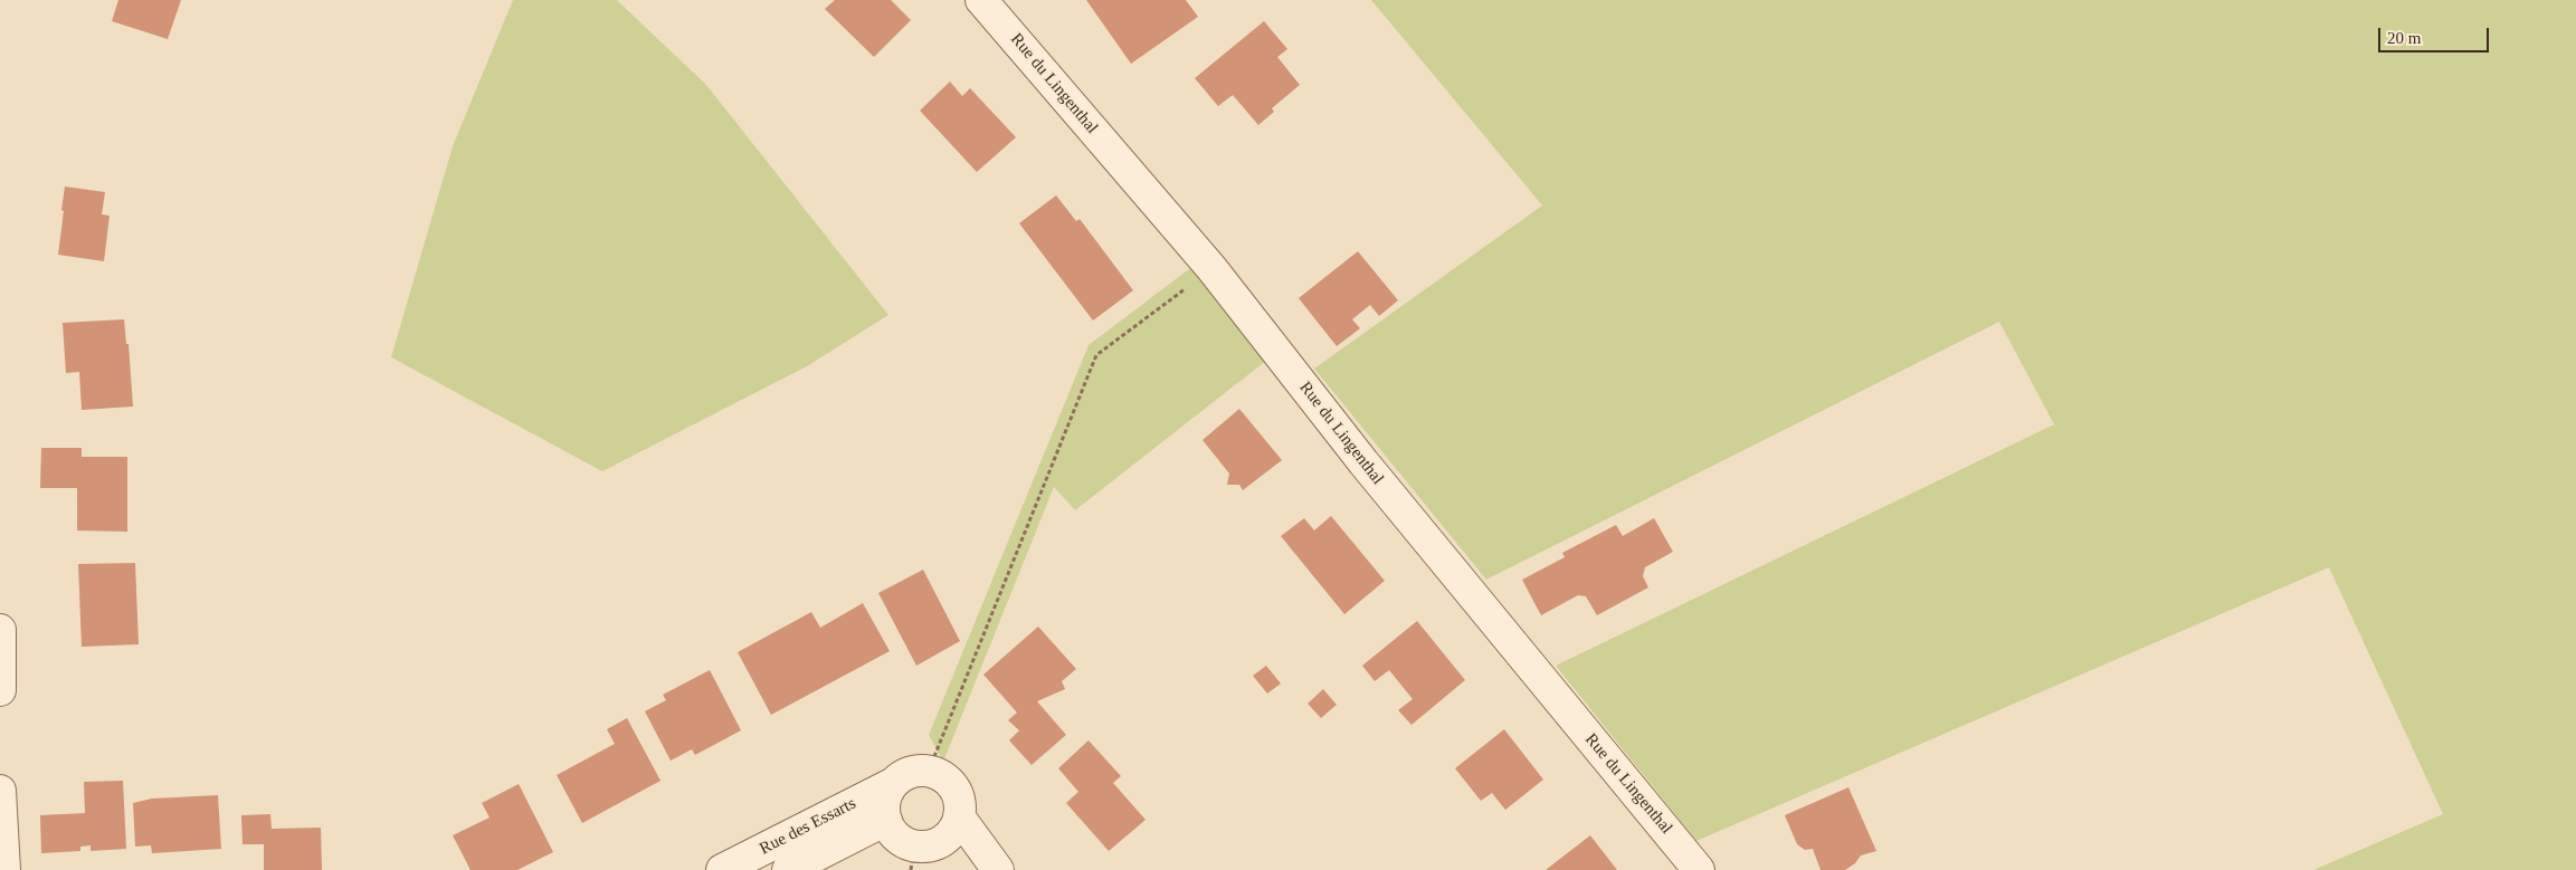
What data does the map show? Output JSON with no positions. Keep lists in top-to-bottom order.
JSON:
{
  "streets": {
    "street": ["Rue du Lingenthal", "Rue des Essarts"]
  },
  "scale_bar": "20 m"
}
